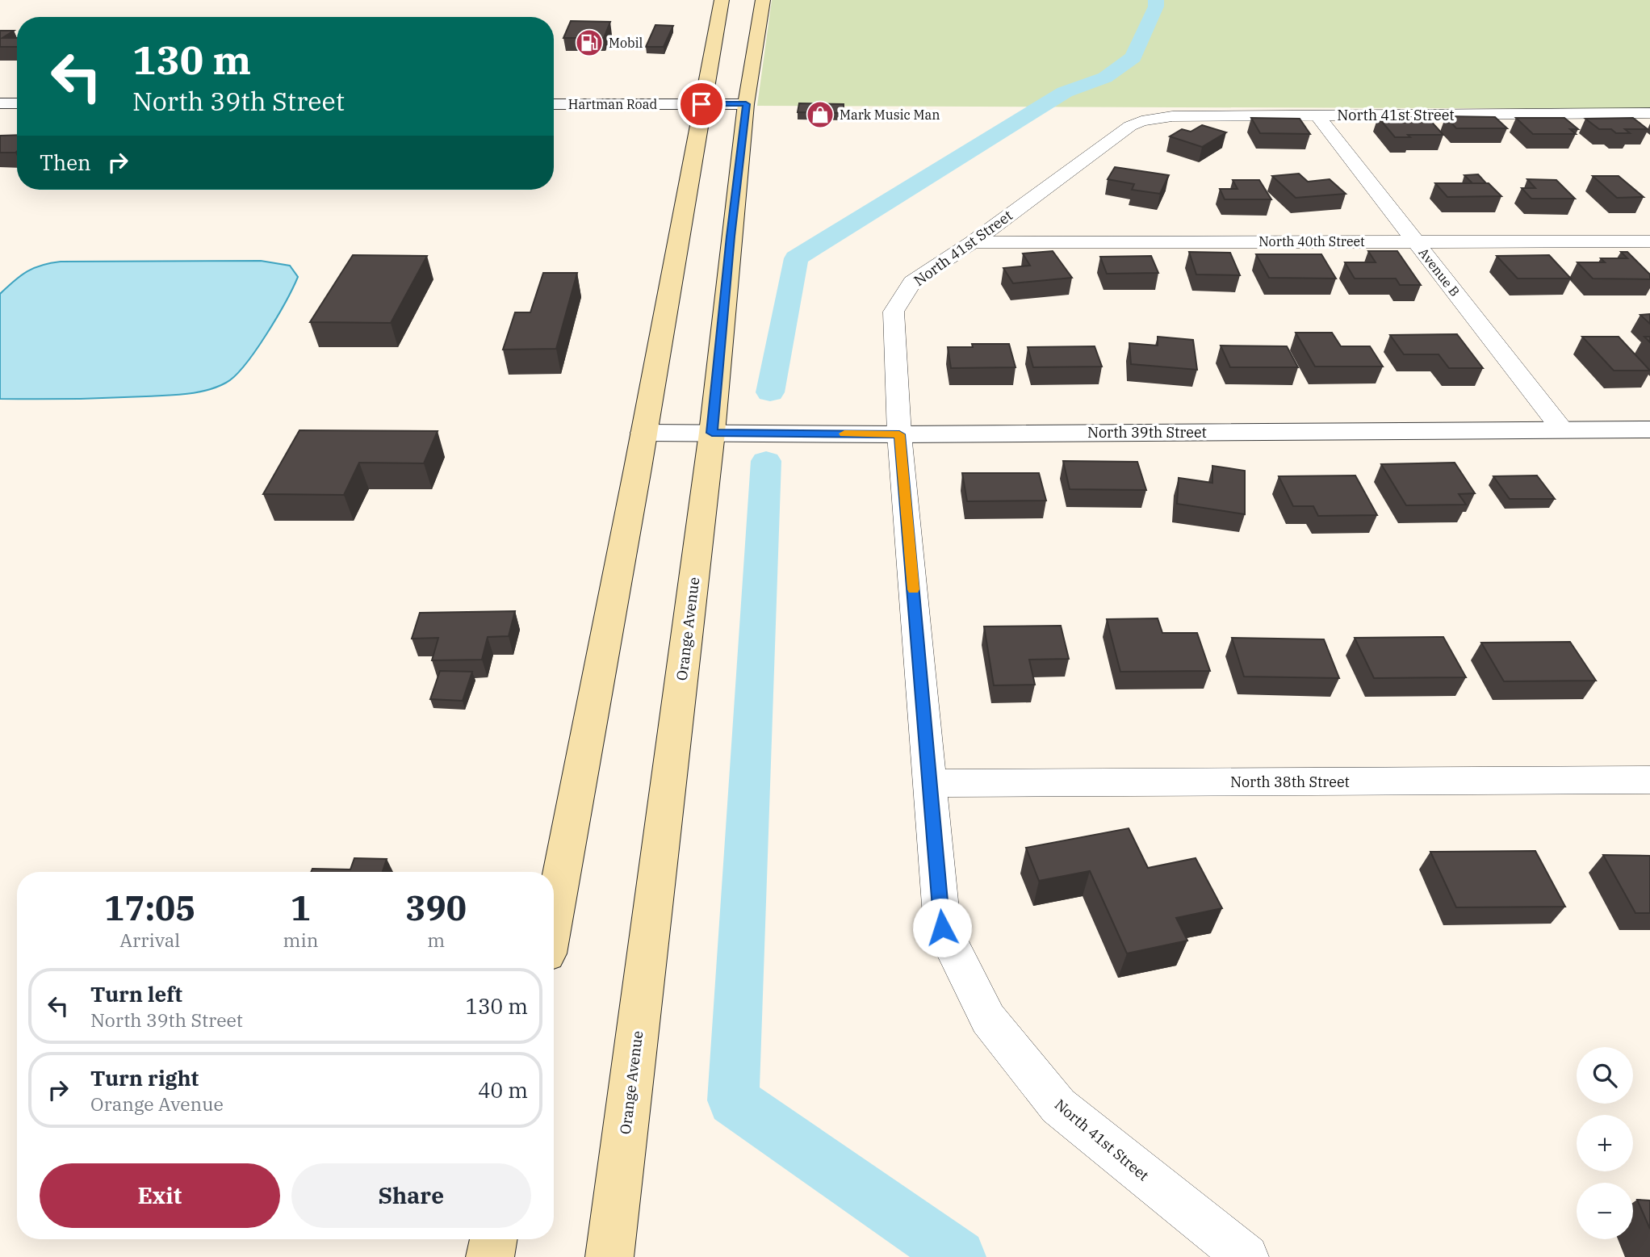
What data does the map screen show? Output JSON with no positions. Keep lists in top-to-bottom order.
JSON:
{
  "streets": {
    "main road": ["Orange Avenue"],
    "street": [
      "Hartman Road",
      "North 41st Street",
      "North 40th Street",
      "Avenue B",
      "North 39th Street",
      "North 38th Street"
    ]
  },
  "crossings": [
    ["Hartman Road", "Orange Avenue"],
    ["North 41st Street", "North 40th Street"],
    ["North 41st Street", "Avenue B"],
    ["North 41st Street", "North 39th Street"],
    ["North 41st Street", "North 38th Street"],
    ["North 40th Street", "Avenue B"],
    ["Avenue B", "North 39th Street"],
    ["North 39th Street", "Orange Avenue"]
  ],
  "places": {
    "fuel station": ["Mobil"],
    "shop": ["Mark Music Man"]
  },
  "page": {
    "turn": ["130 m", "North 39th Street"],
    "then": "Then",
    "eta": [
      "17:05",
      "Arrival",
      "1",
      "min",
      "390",
      "m"
    ],
    "list": [
      {
        "name": "Turn left",
        "note": "North 39th Street",
        "value": "130 m"
      },
      {
        "name": "Turn right",
        "note": "Orange Avenue",
        "value": "40 m"
      }
    ],
    "map_buttons": ["+", "−"],
    "buttons": ["Exit", "Share"]
  }
}
